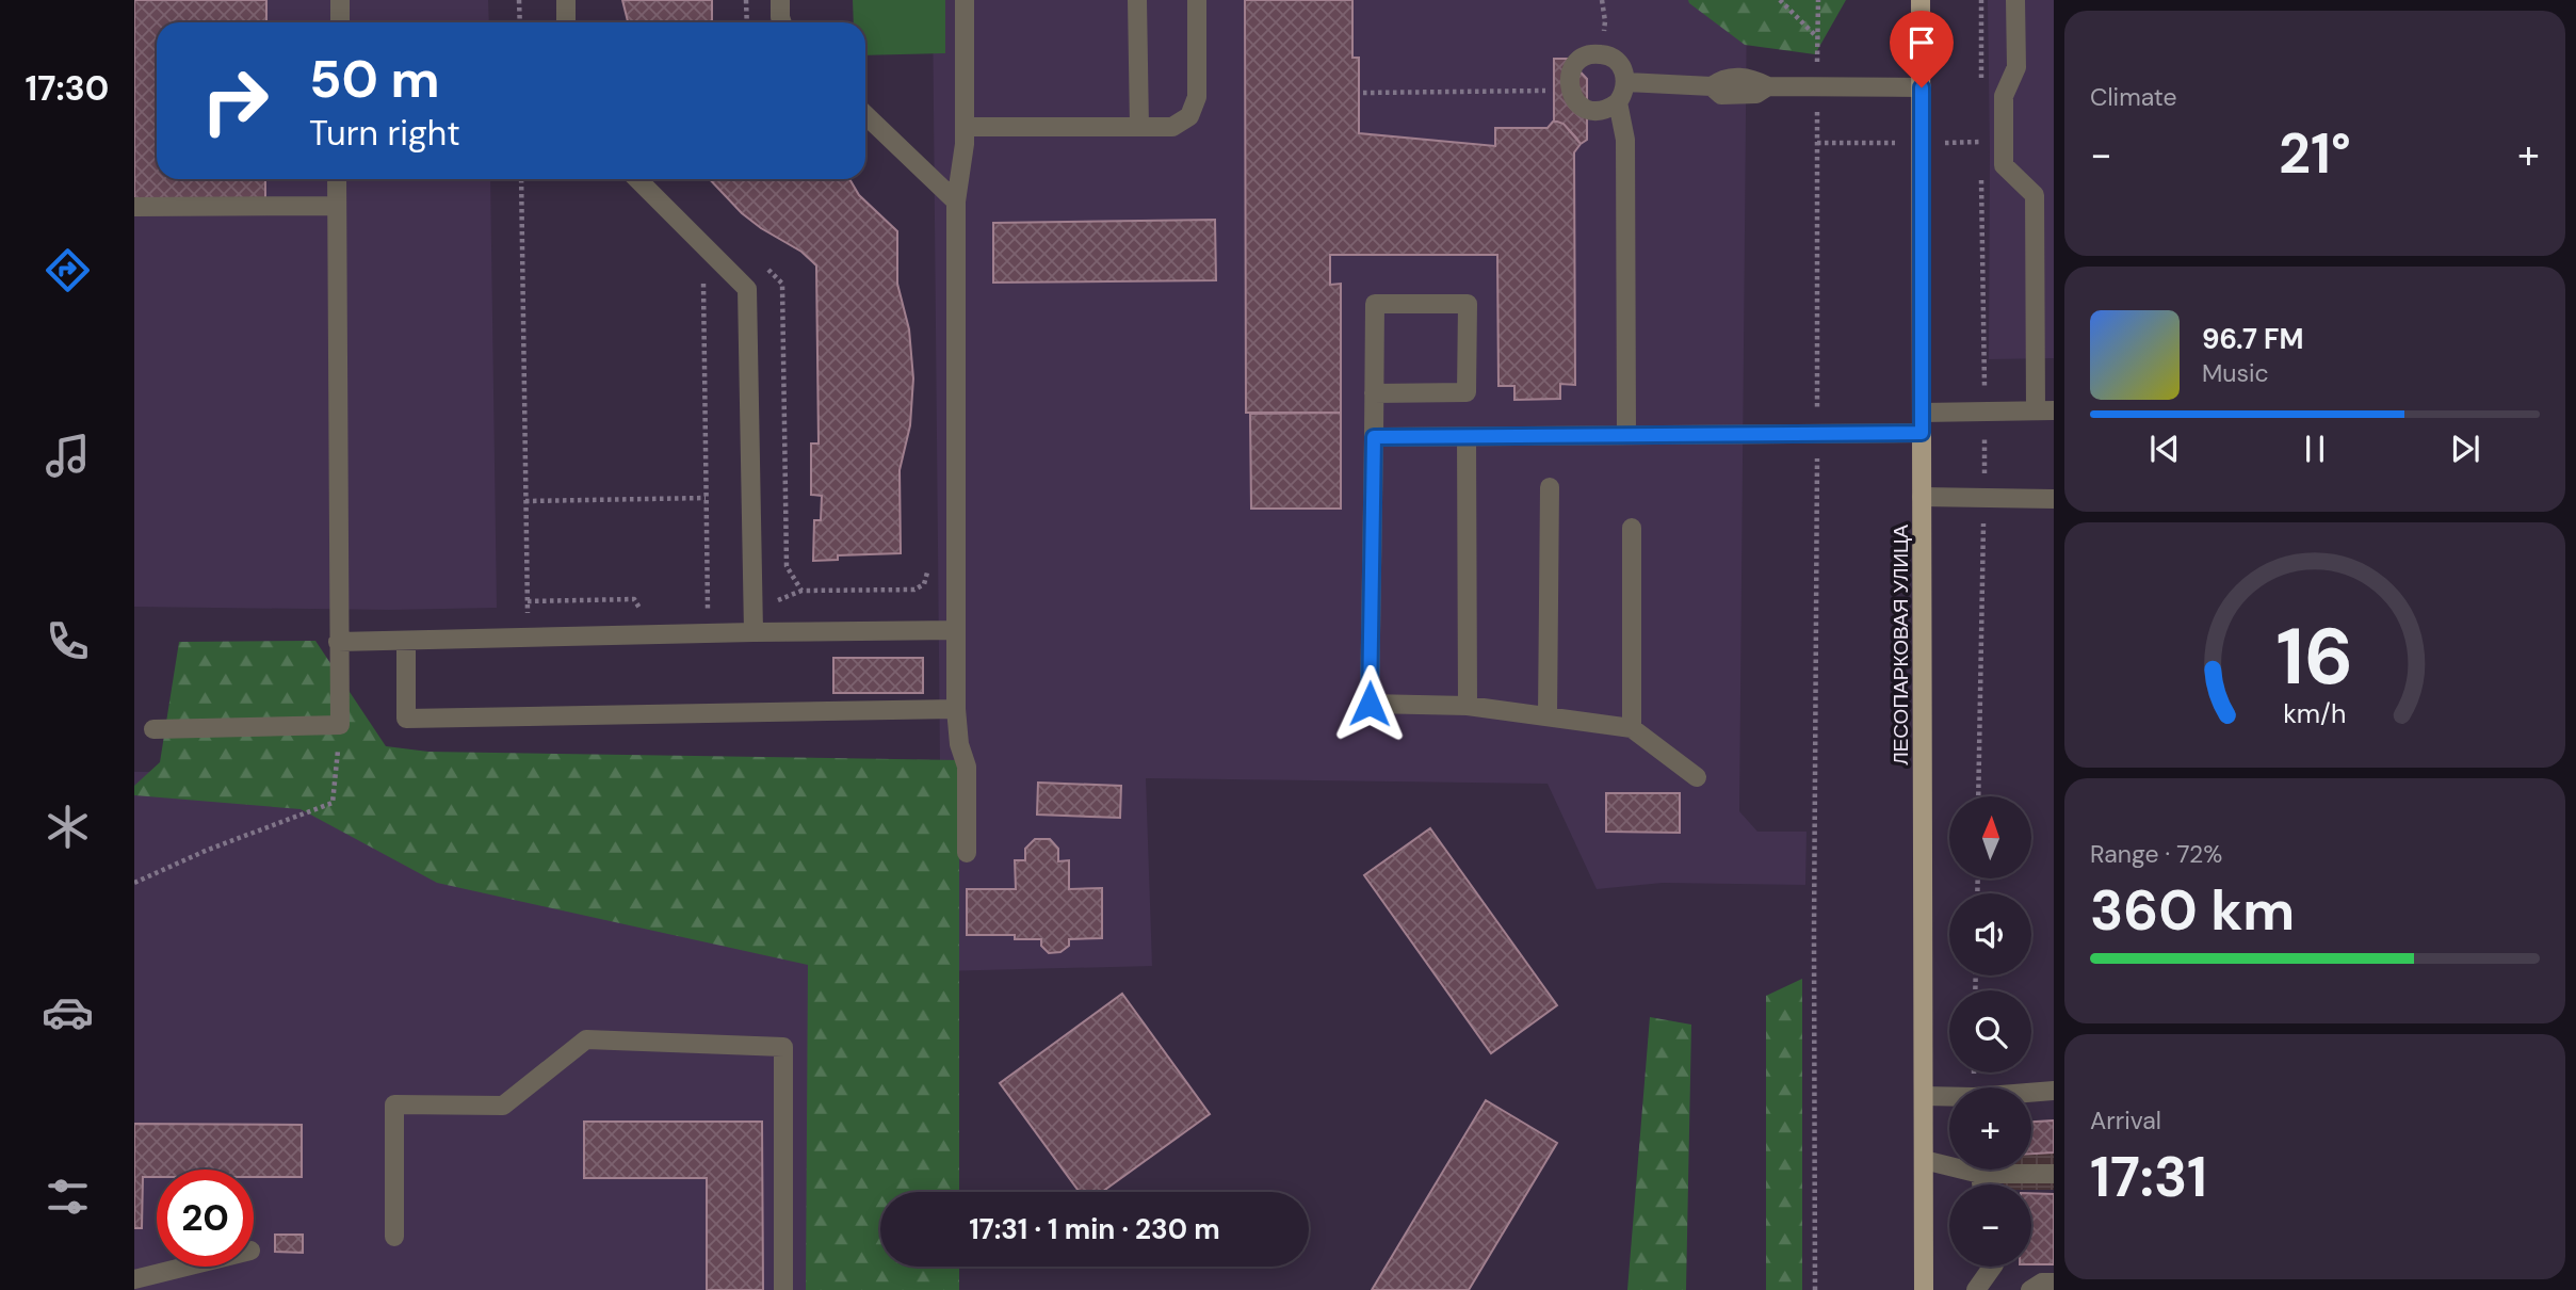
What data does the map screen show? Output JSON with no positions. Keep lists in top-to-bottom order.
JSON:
{
  "streets": {
    "main road": ["ЛЕСОПАРКОВАЯ УЛИЦА"]
  },
  "north": "top",
  "page": {
    "tabs": "17:30",
    "tile": [
      "Climate",
      ["Range · 72%", "360 km"],
      ["Arrival", "17:31"]
    ],
    "turn": ["50 m", "Turn right"],
    "heat": ["−", "21°", "+"],
    "song": ["96.7 FM", "Music"],
    "map_buttons": ["+", "−"],
    "limit": "20",
    "trip": "17:31 · 1 min · 230 m",
    "gauge": ["16", "km/h"]
  }
}
